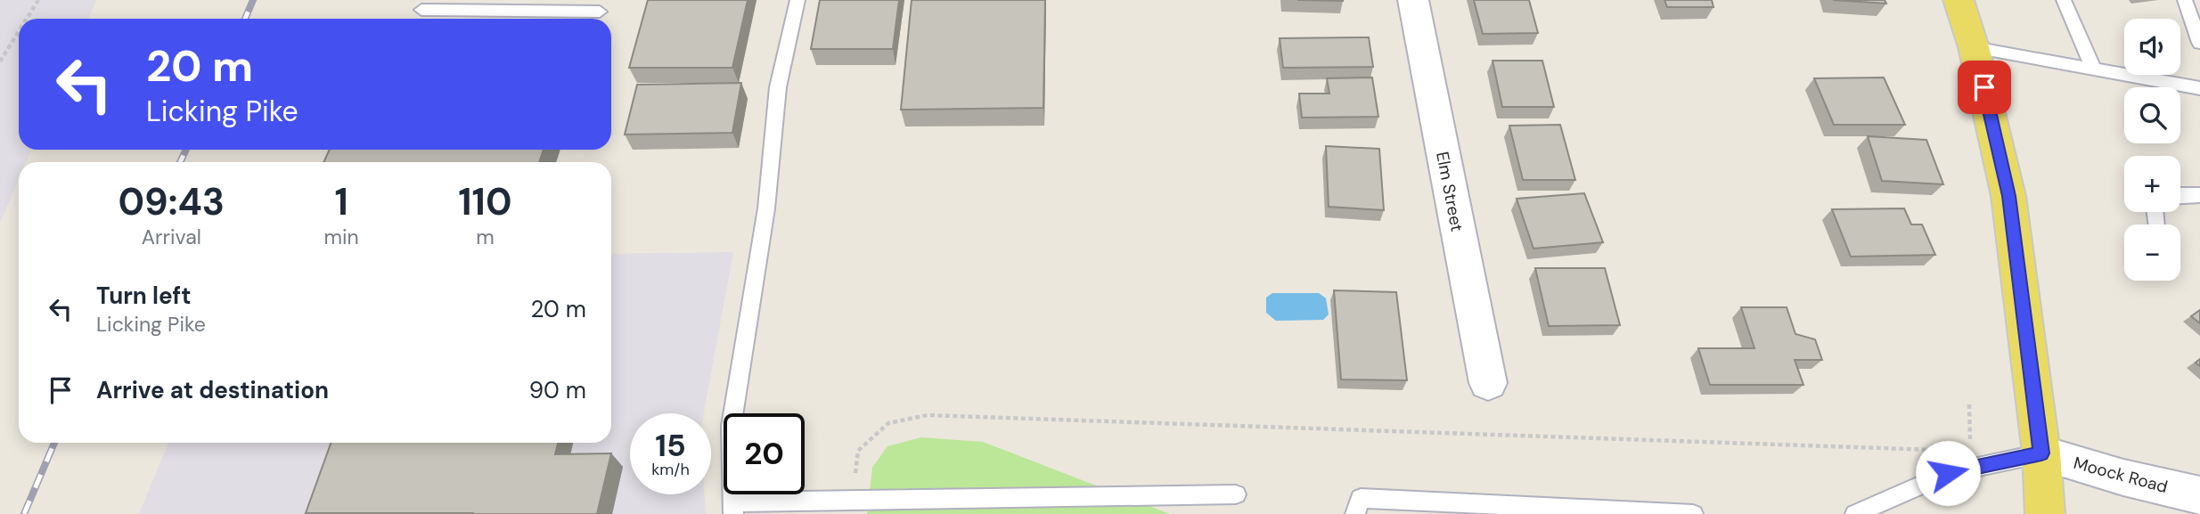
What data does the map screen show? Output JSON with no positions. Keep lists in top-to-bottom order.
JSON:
{
  "streets": {
    "street": ["Elm Street", "Moock Road"]
  },
  "page": {
    "map_buttons": ["+", "−"],
    "turn": ["20 m", "Licking Pike"],
    "eta": [
      "09:43",
      "Arrival",
      "1",
      "min",
      "110",
      "m"
    ],
    "list": [
      {
        "name": "Turn left",
        "note": "Licking Pike",
        "value": "20 m"
      },
      {
        "name": "Arrive at destination",
        "value": "90 m"
      }
    ],
    "speed": "15 km/h",
    "limit": "20"
  }
}
